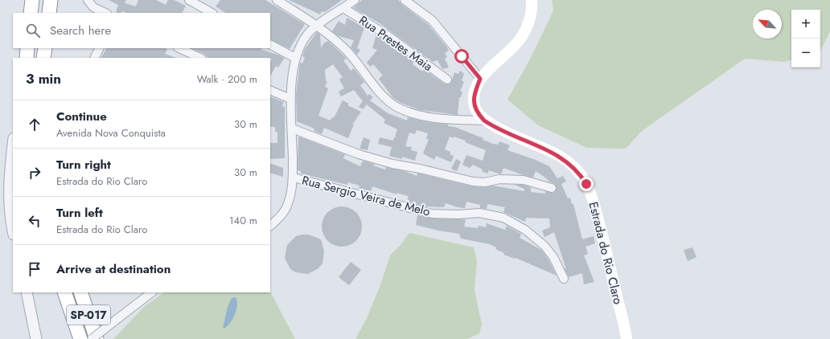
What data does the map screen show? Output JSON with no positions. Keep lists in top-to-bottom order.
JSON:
{
  "streets": {
    "highway": ["SP-017"],
    "main road": ["Estrada do Rio Claro"],
    "street": ["Rua Prestes Maia", "Rua Sergio Veira de Melo"]
  },
  "north": "top left",
  "page": {
    "map_buttons": ["+", "−"],
    "search": "Search here",
    "heading": ["3 min", "Walk · 200 m"],
    "list": [
      ["Continue", "Avenida Nova Conquista", "30 m"],
      ["Turn right", "Estrada do Rio Claro", "30 m"],
      ["Turn left", "Estrada do Rio Claro", "140 m"],
      "Arrive at destination"
    ]
  }
}
